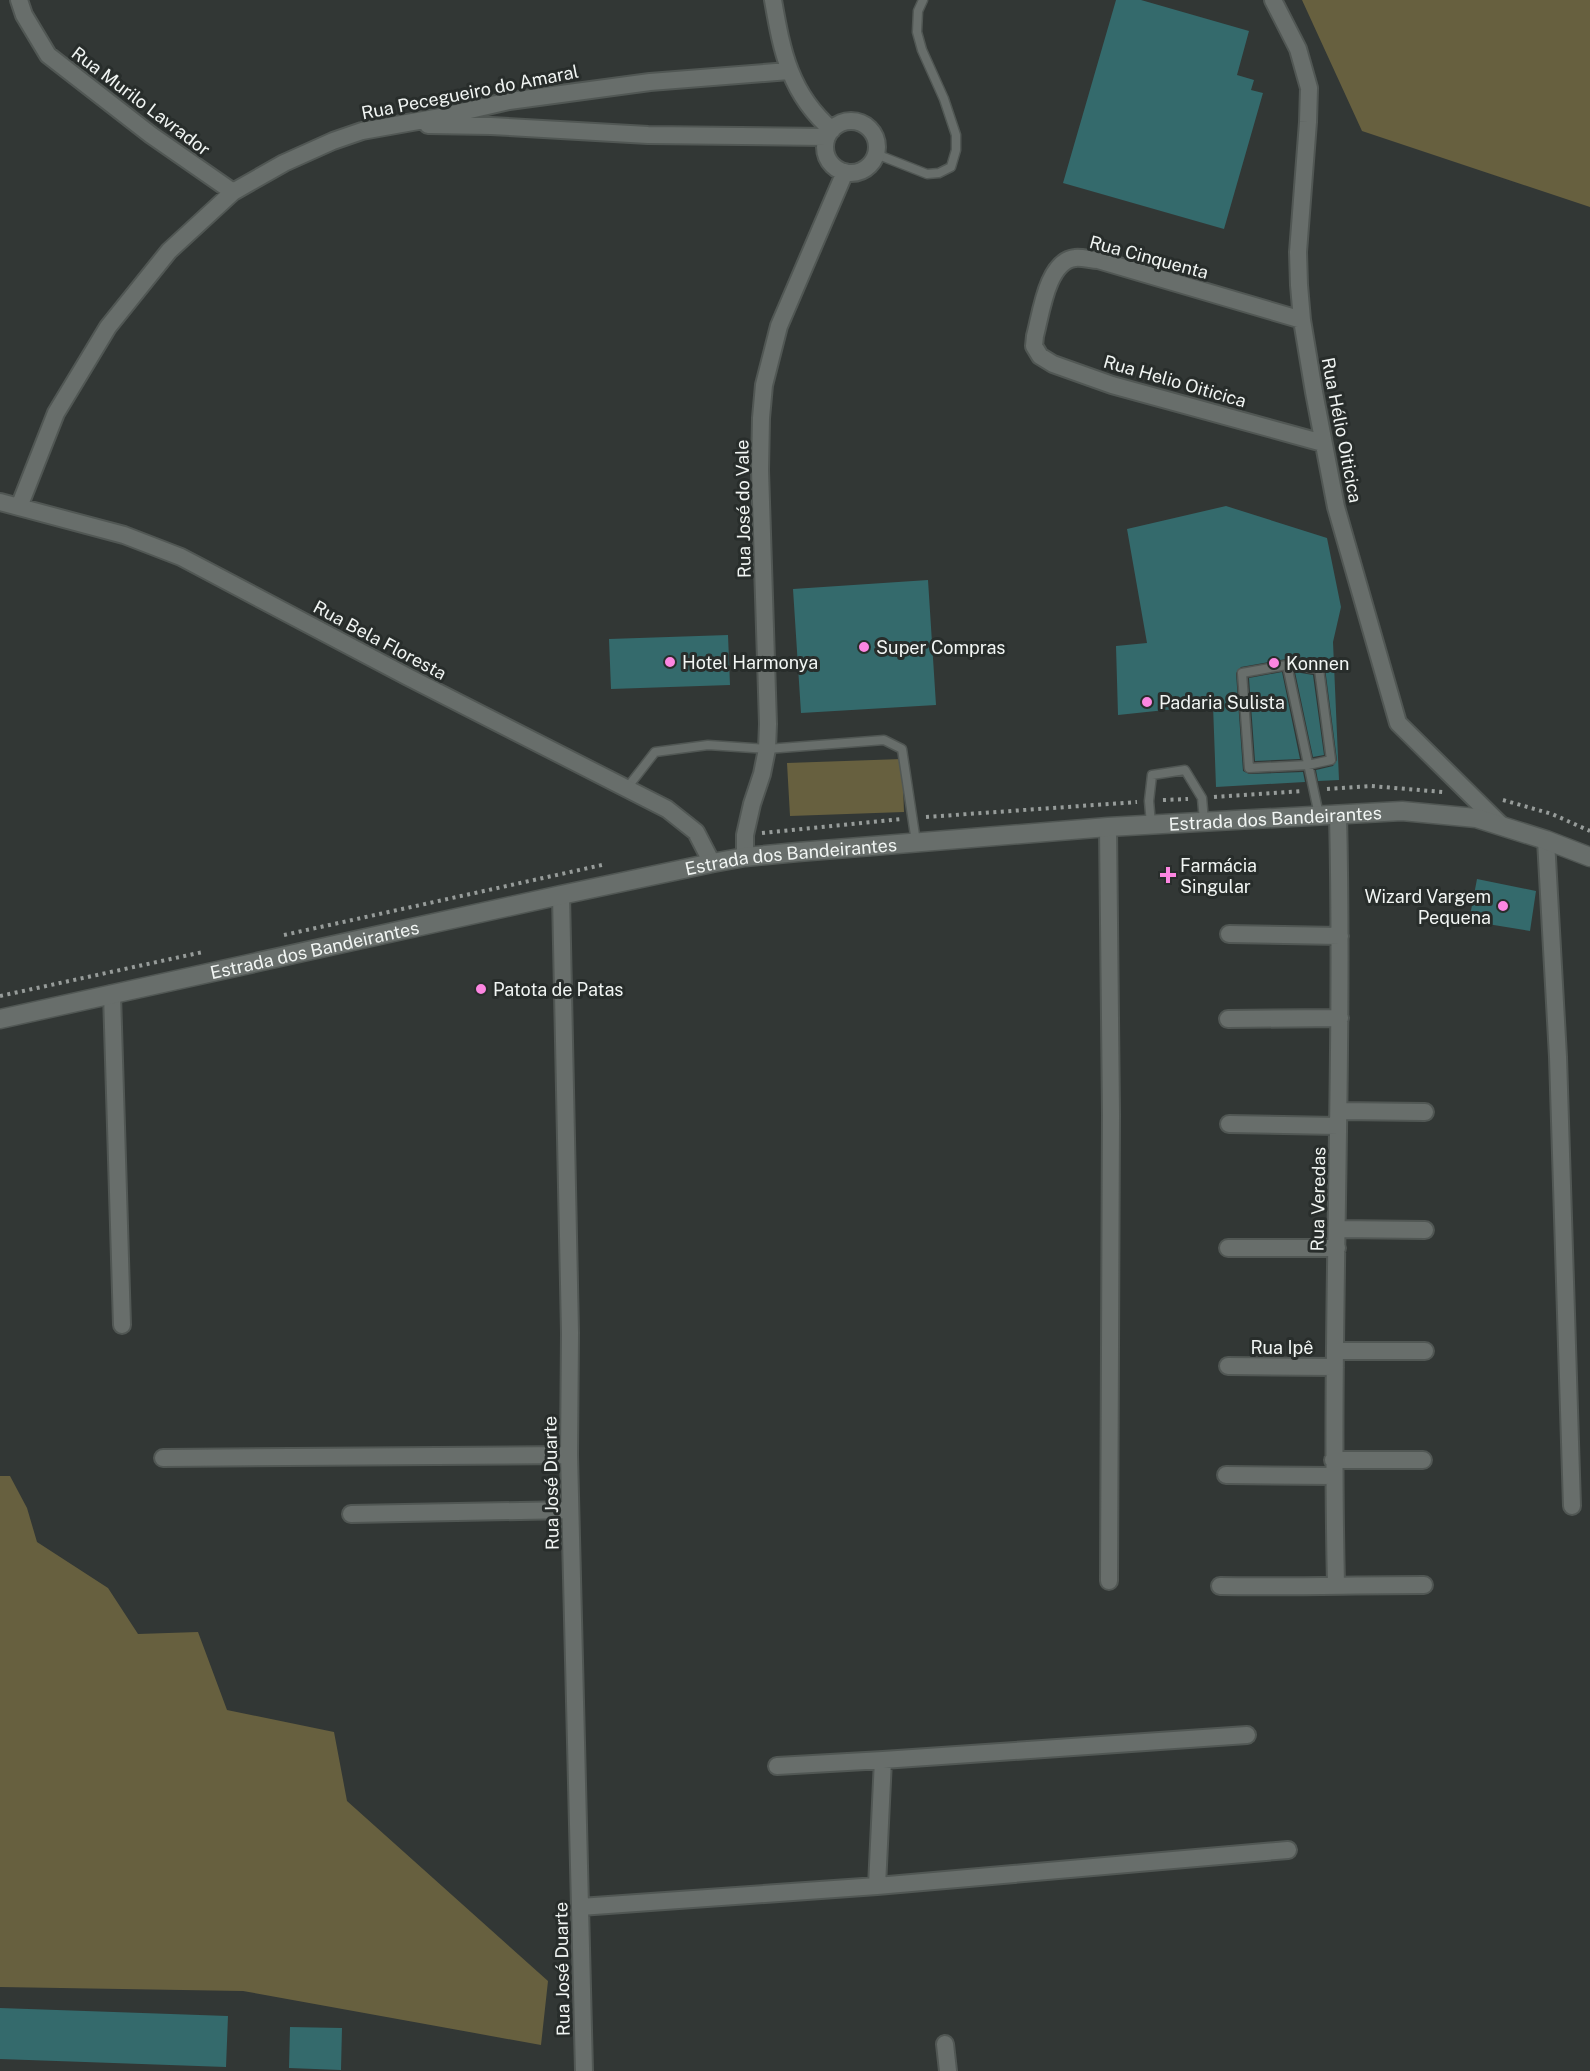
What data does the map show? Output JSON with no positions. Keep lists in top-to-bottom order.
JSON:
{
  "streets": {
    "main road": ["Estrada dos Bandeirantes"],
    "street": [
      "Rua Pecegueiro do Amaral",
      "Rua Murilo Lavrador",
      "Rua Cinquenta",
      "Rua Helio Oiticica",
      "Rua Hélio Oiticica",
      "Rua José do Vale",
      "Rua Bela Floresta",
      "Rua Veredas",
      "Rua Ipê",
      "Rua José Duarte"
    ]
  },
  "crossings": [
    ["Rua Pecegueiro do Amaral", "Rua Murilo Lavrador"],
    ["Rua Pecegueiro do Amaral", "Rua Bela Floresta"],
    ["Rua Cinquenta", "Rua Helio Oiticica"],
    ["Rua Cinquenta", "Rua Hélio Oiticica"],
    ["Rua Helio Oiticica", "Rua Hélio Oiticica"],
    ["Rua Hélio Oiticica", "Estrada dos Bandeirantes"],
    ["Rua José do Vale", "Estrada dos Bandeirantes"],
    ["Rua Bela Floresta", "Estrada dos Bandeirantes"],
    ["Estrada dos Bandeirantes", "Rua Veredas"],
    ["Estrada dos Bandeirantes", "Rua José Duarte"],
    ["Rua Veredas", "Rua Ipê"]
  ],
  "places": {
    "other": [
      "Super Compras",
      "Hotel Harmonya",
      "Konnen",
      "Padaria Sulista",
      "Wizard Vargem Pequena",
      "Patota de Patas"
    ],
    "health": ["Farmácia Singular"]
  }
}
